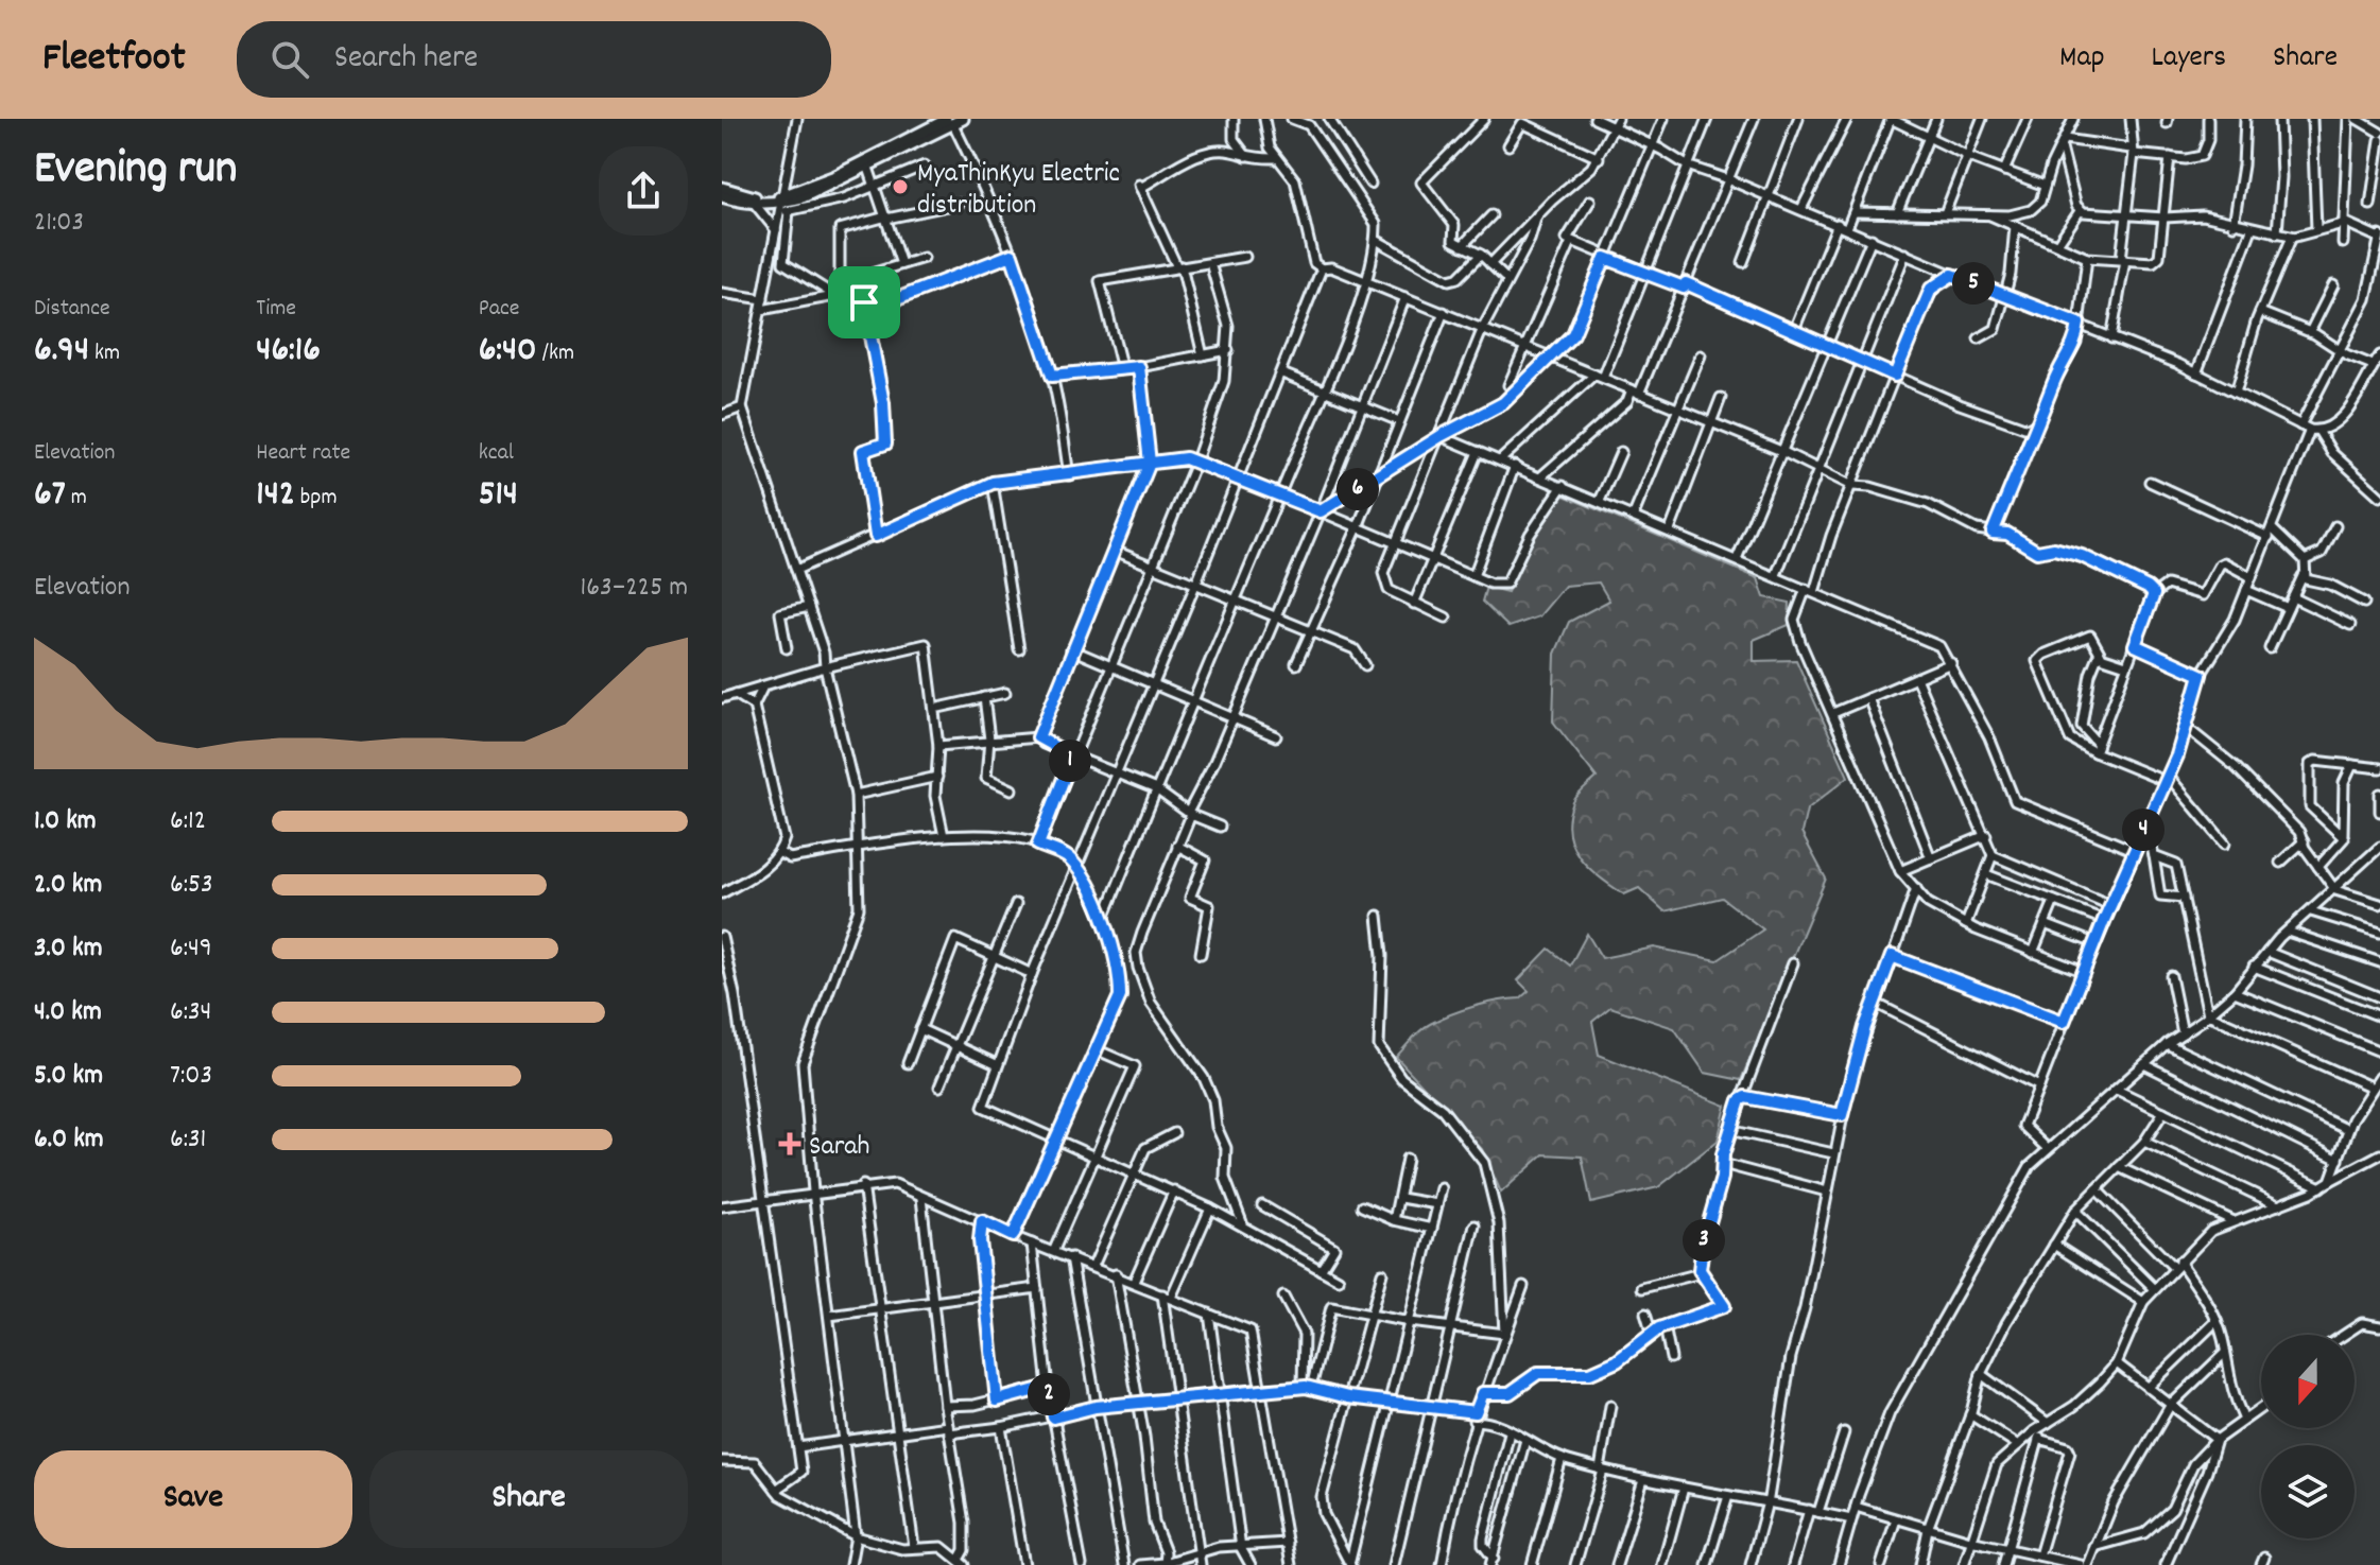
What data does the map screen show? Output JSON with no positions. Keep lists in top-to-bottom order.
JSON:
{
  "places": {
    "other": ["MyaThinKyu Electric distribution"],
    "health": ["Sarah"]
  },
  "north": "bottom",
  "page": {
    "header": "Fleetfoot",
    "search": "Search here",
    "nav": ["Map", "Layers", "Share"],
    "heading": ["Evening run", "21:03"],
    "pins": [
      "5",
      "6",
      "1",
      "4",
      "3",
      "2"
    ],
    "stats": [
      ["Distance", "6.94 km"],
      ["Time", "46:16"],
      ["Pace", "6:40 /km"],
      ["Elevation", "67 m"],
      ["Heart rate", "142 bpm"],
      ["kcal", "514"]
    ],
    "chart": ["Elevation", "163–225 m"],
    "list": [
      {
        "name": "1.0 km",
        "note": "6:12"
      },
      {
        "name": "2.0 km",
        "note": "6:53"
      },
      {
        "name": "3.0 km",
        "note": "6:49"
      },
      {
        "name": "4.0 km",
        "note": "6:34"
      },
      {
        "name": "5.0 km",
        "note": "7:03"
      },
      {
        "name": "6.0 km",
        "note": "6:31"
      }
    ],
    "buttons": ["Save", "Share"]
  }
}
